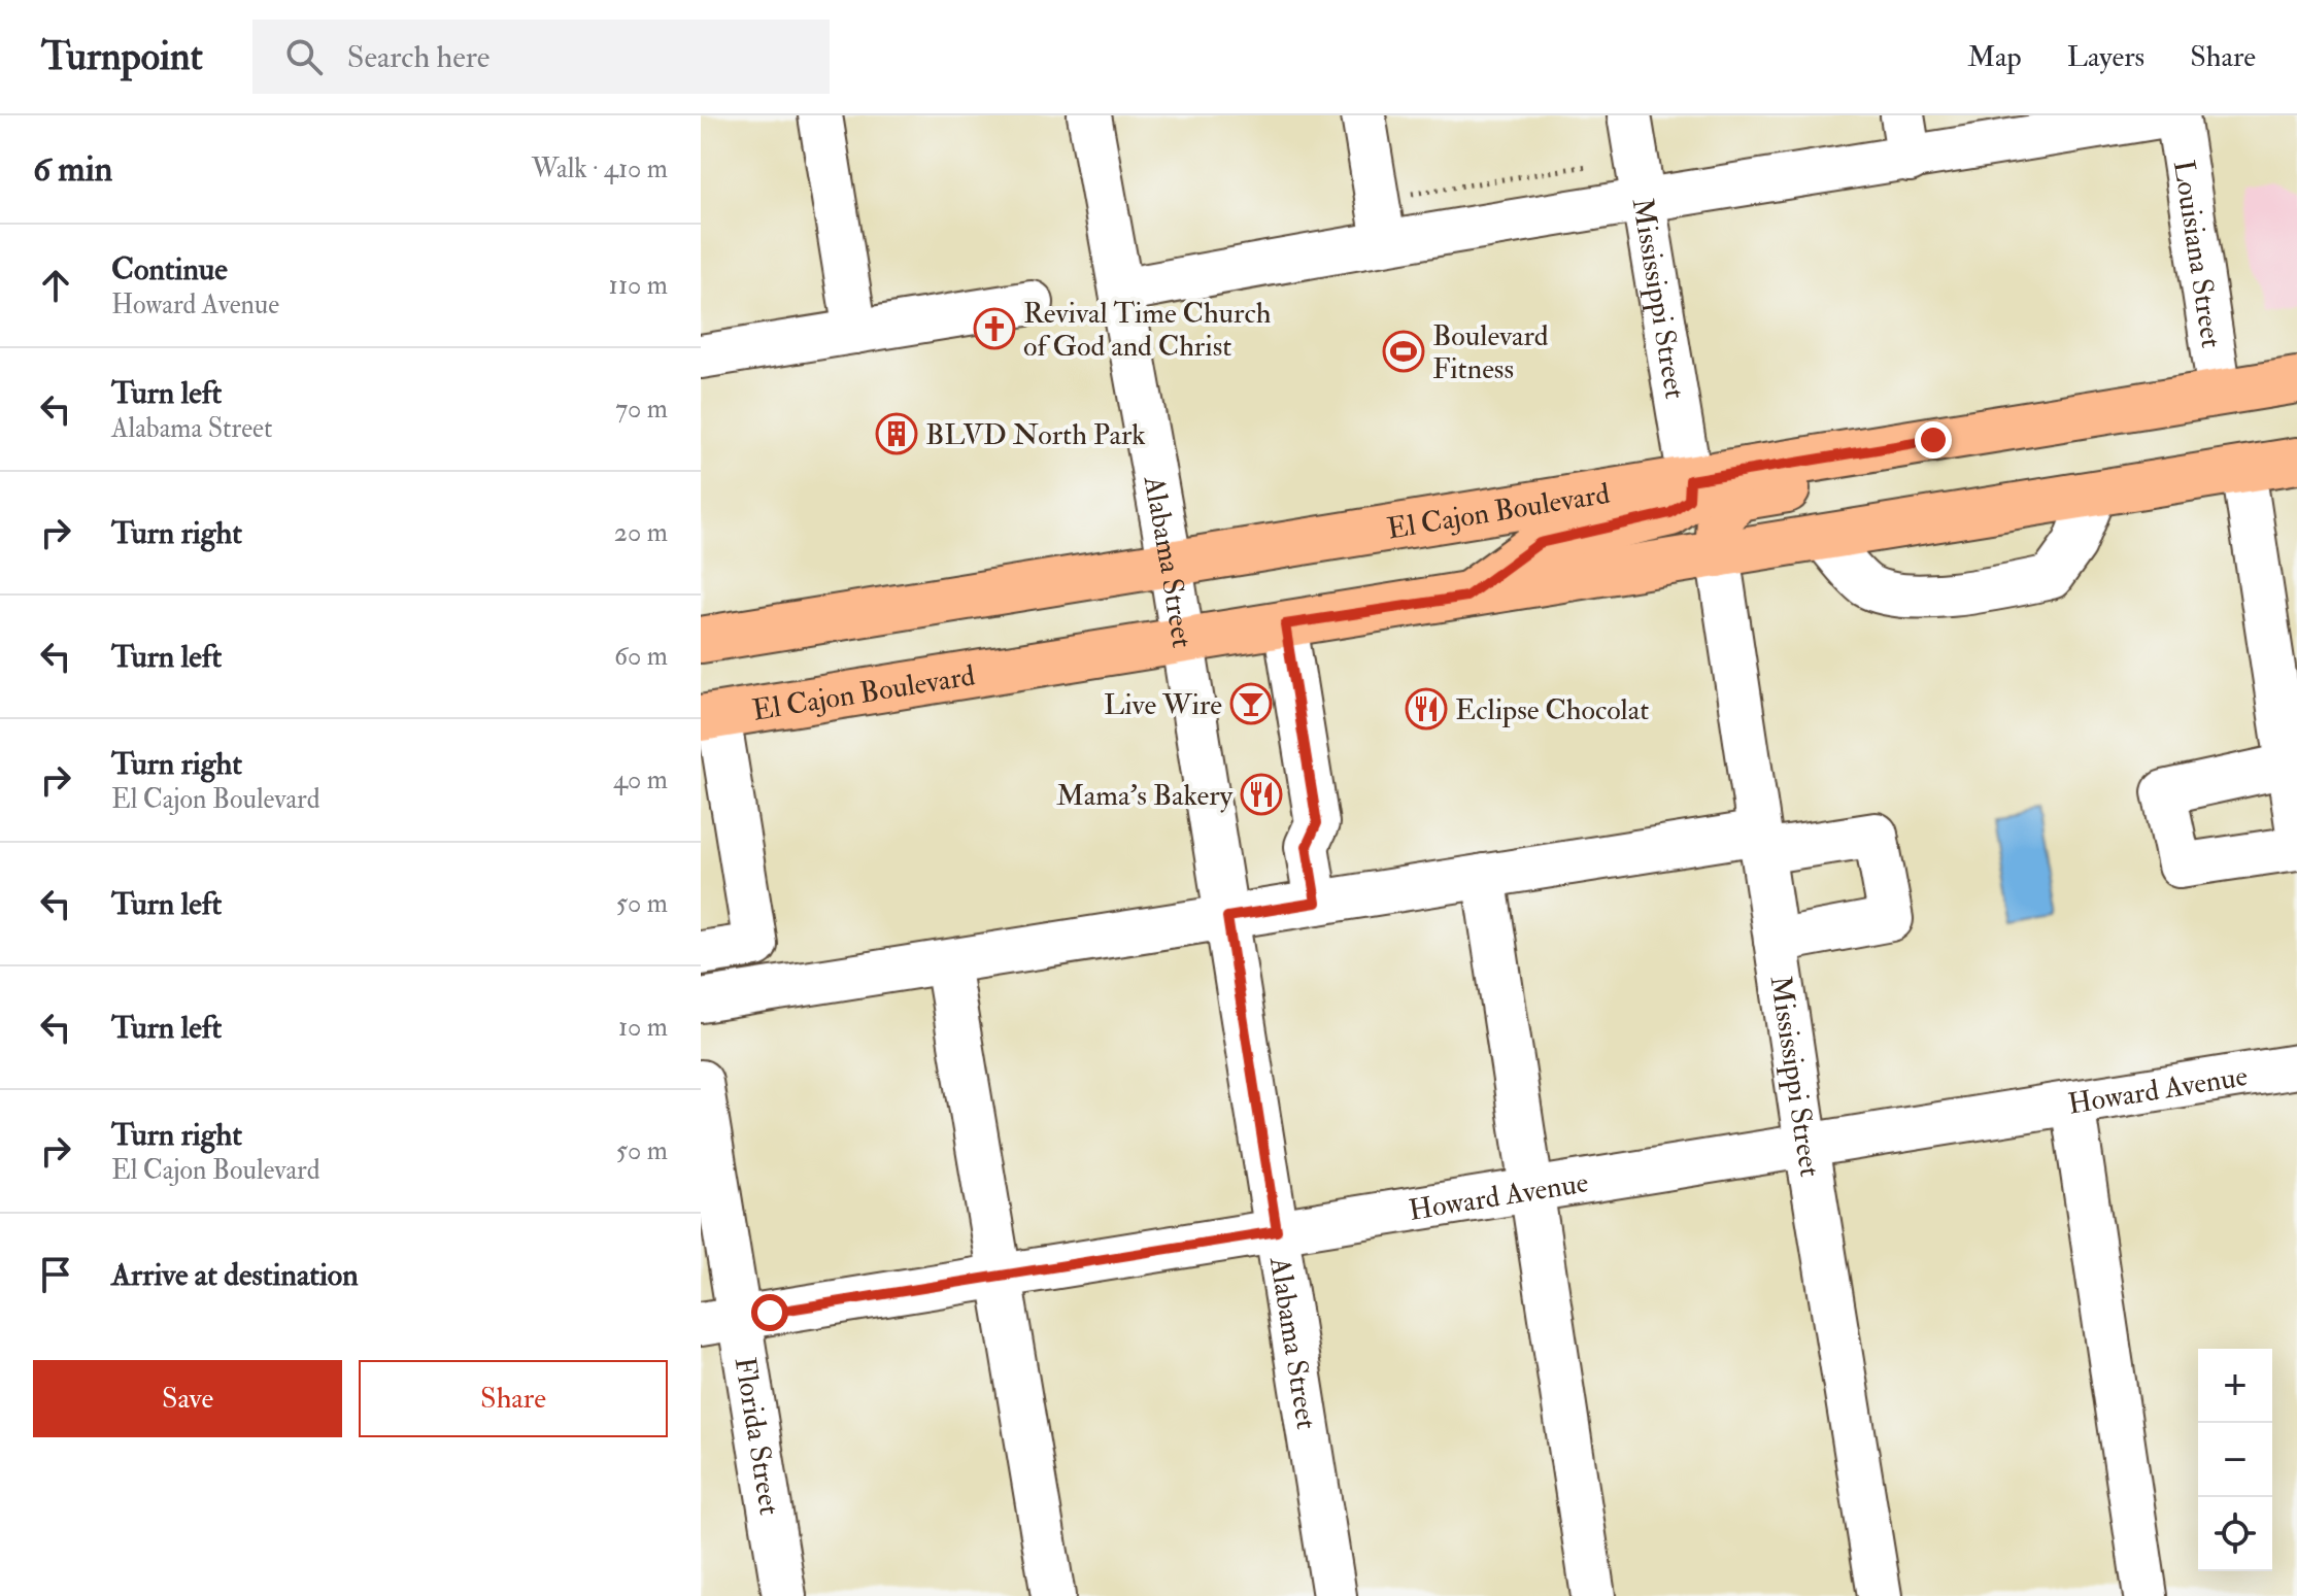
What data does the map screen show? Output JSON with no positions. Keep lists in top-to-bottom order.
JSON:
{
  "streets": {
    "main road": ["El Cajon Boulevard"],
    "street": [
      "Louisiana Street",
      "Mississippi Street",
      "Alabama Street",
      "Howard Avenue",
      "Florida Street"
    ]
  },
  "crossings": [
    ["Louisiana Street", "El Cajon Boulevard"],
    ["Mississippi Street", "El Cajon Boulevard"],
    ["Mississippi Street", "Howard Avenue"],
    ["El Cajon Boulevard", "Alabama Street"],
    ["Alabama Street", "Howard Avenue"],
    ["Howard Avenue", "Florida Street"]
  ],
  "places": {
    "church": ["Revival Time Church of God and Christ"],
    "sports": ["Boulevard Fitness"],
    "building": ["BLVD North Park"],
    "bar": ["Live Wire"],
    "restaurant": ["Eclipse Chocolat", "Mama’s Bakery"]
  },
  "page": {
    "header": "Turnpoint",
    "search": "Search here",
    "nav": ["Map", "Layers", "Share"],
    "heading": ["6 min", "Walk · 410 m"],
    "list": [
      ["Continue", "Howard Avenue", "110 m"],
      ["Turn left", "Alabama Street", "70 m"],
      ["Turn right", "20 m"],
      ["Turn left", "60 m"],
      ["Turn right", "El Cajon Boulevard", "40 m"],
      ["Turn left", "50 m"],
      ["Turn left", "10 m"],
      ["Turn right", "El Cajon Boulevard", "50 m"],
      "Arrive at destination"
    ],
    "buttons": ["Save", "Share"],
    "map_buttons": ["+", "−"]
  }
}
